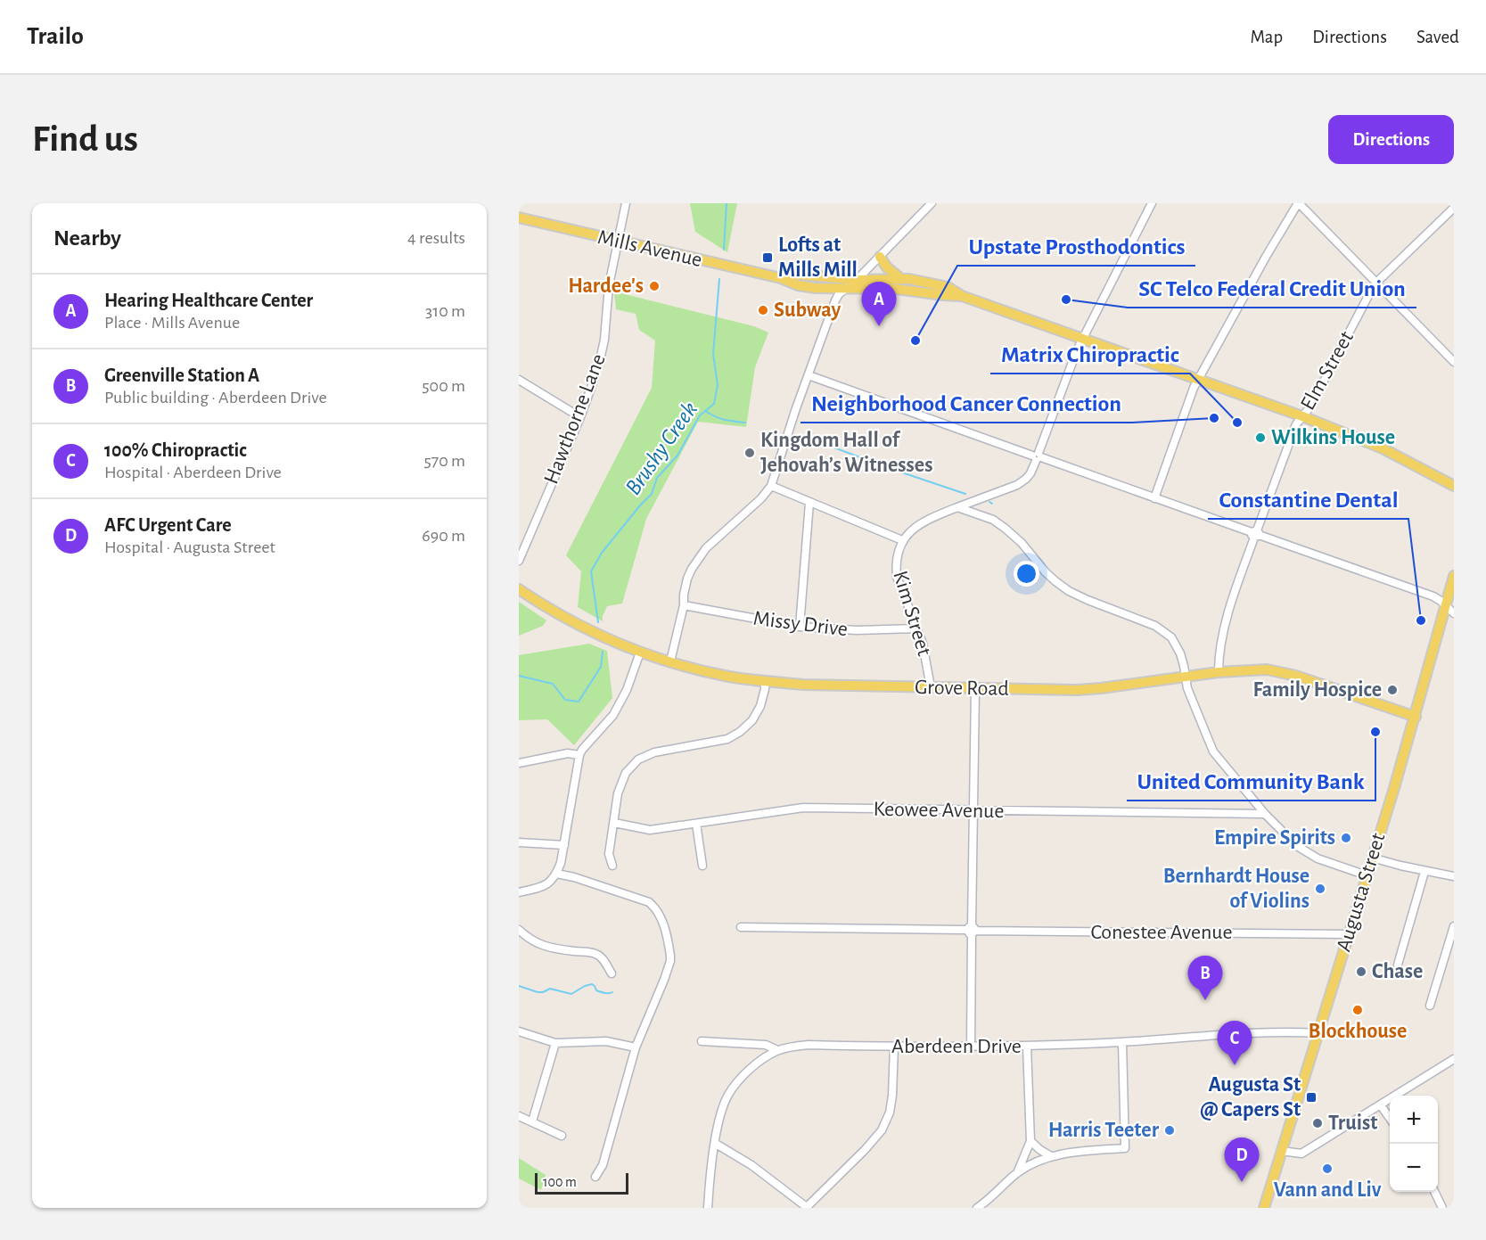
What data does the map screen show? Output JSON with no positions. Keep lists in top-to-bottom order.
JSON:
{
  "streets": {
    "main road": ["Mills Avenue", "Grove Road", "Augusta Street"],
    "street": [
      "Elm Street",
      "Hawthorne Lane",
      "Kim Street",
      "Missy Drive",
      "Keowee Avenue",
      "Conestee Avenue",
      "Aberdeen Drive"
    ]
  },
  "crossings": [
    ["Mills Avenue", "Elm Street"],
    ["Mills Avenue", "Hawthorne Lane"],
    ["Elm Street", "Grove Road"],
    ["Kim Street", "Missy Drive"],
    ["Kim Street", "Grove Road"],
    ["Grove Road", "Augusta Street"],
    ["Augusta Street", "Conestee Avenue"],
    ["Augusta Street", "Aberdeen Drive"]
  ],
  "water": ["Brushy Creek"],
  "places": {
    "transit": ["Lofts at Mills Mill", "Augusta St @ Capers St"],
    "other": [
      "Hardee's",
      "SC Telco Federal Credit Union",
      "Subway",
      "Upstate Prosthodontics",
      "Neighborhood Cancer Connection",
      "Matrix Chiropractic",
      "Wilkins House",
      "Kingdom Hall of Jehovah’s Witnesses",
      "Constantine Dental",
      "Family Hospice",
      "United Community Bank",
      "Empire Spirits",
      "Bernhardt House of Violins",
      "Chase",
      "Blockhouse",
      "Truist",
      "Harris Teeter",
      "Vann and Liv"
    ]
  },
  "scale_bar": "100 m",
  "page": {
    "header": "Trailo",
    "nav": ["Map", "Directions", "Saved"],
    "buttons": "Directions",
    "title": "Find us",
    "heading": ["Nearby", "4 results"],
    "list": [
      {
        "mark": "A",
        "name": "Hearing Healthcare Center",
        "note": "Place · Mills Avenue",
        "value": "310 m"
      },
      {
        "mark": "B",
        "name": "Greenville Station A",
        "note": "Public building · Aberdeen Drive",
        "value": "500 m"
      },
      {
        "mark": "C",
        "name": "100% Chiropractic",
        "note": "Hospital · Aberdeen Drive",
        "value": "570 m"
      },
      {
        "mark": "D",
        "name": "AFC Urgent Care",
        "note": "Hospital · Augusta Street",
        "value": "690 m"
      }
    ],
    "pins": [
      "A",
      "B",
      "C",
      "D"
    ],
    "map_buttons": ["+", "−"],
    "scale": "100 m"
  }
}
